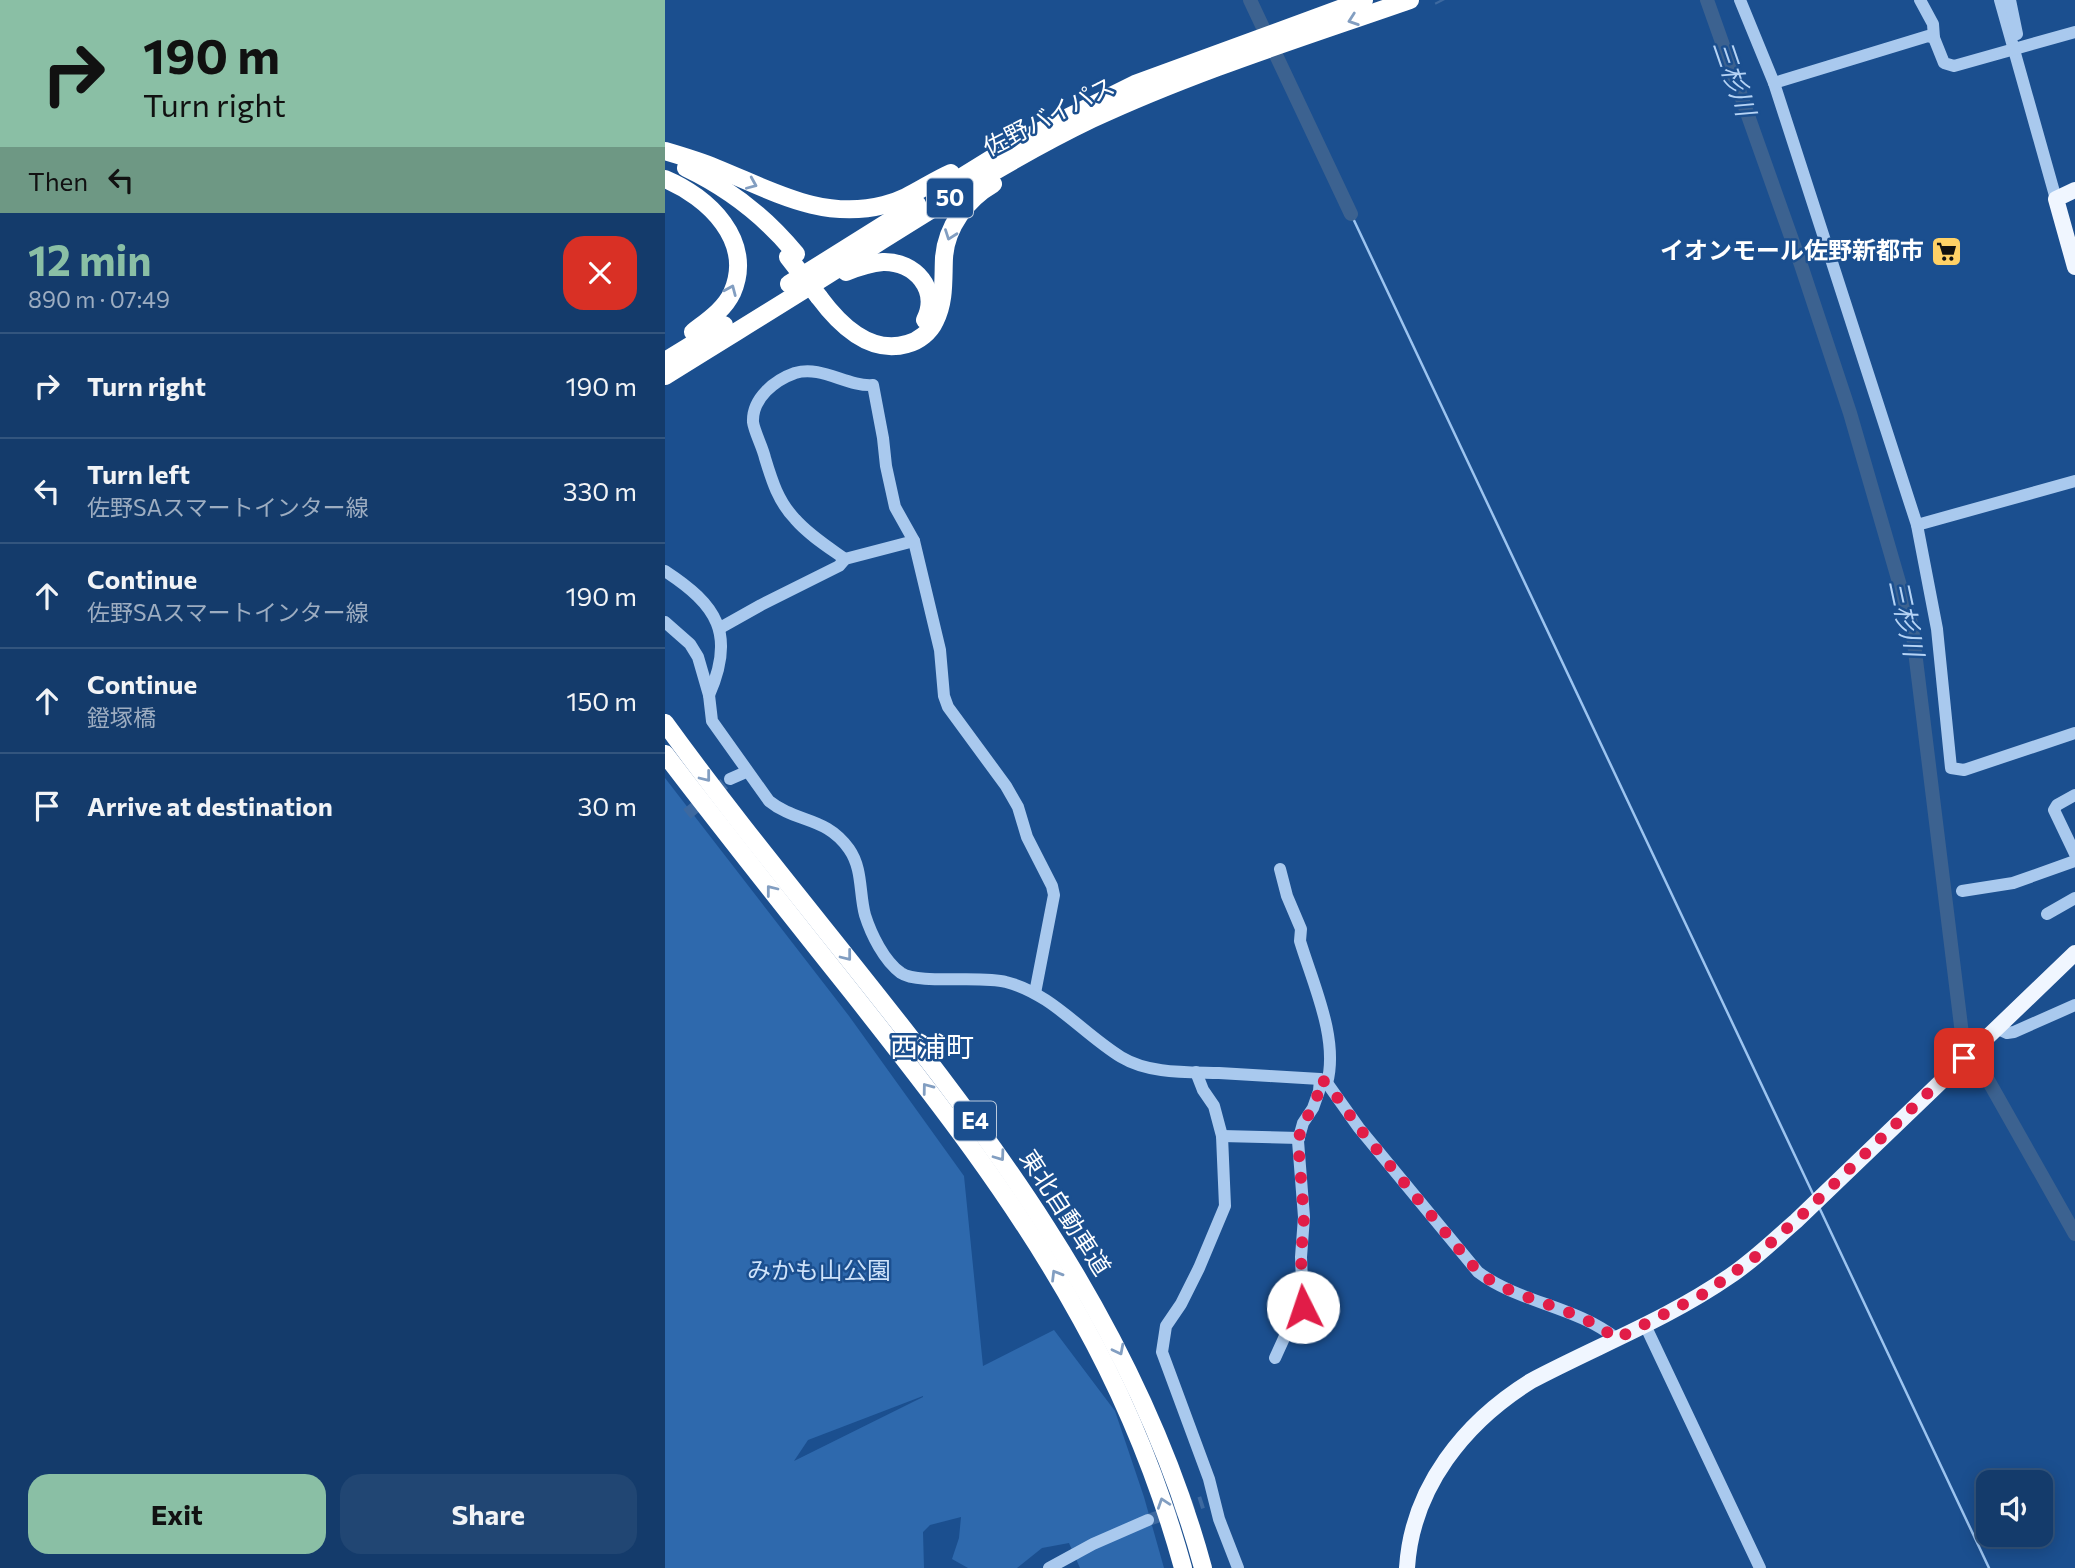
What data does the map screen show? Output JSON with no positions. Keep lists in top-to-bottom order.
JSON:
{
  "streets": {
    "highway": [
      "佐野バイパス",
      "50",
      "E4",
      "東北自動車道"
    ]
  },
  "districts": ["西浦町"],
  "water": ["三杉川"],
  "parks": ["みかも山公園"],
  "places": {
    "supermarket": ["イオンモール佐野新都市"]
  },
  "page": {
    "turn": ["190 m", "Turn right"],
    "then": "Then",
    "heading": ["12 min", "890 m · 07:49"],
    "list": [
      {
        "name": "Turn right",
        "value": "190 m"
      },
      {
        "name": "Turn left",
        "note": "佐野SAスマートインター線",
        "value": "330 m"
      },
      {
        "name": "Continue",
        "note": "佐野SAスマートインター線",
        "value": "190 m"
      },
      {
        "name": "Continue",
        "note": "鐙塚橋",
        "value": "150 m"
      },
      {
        "name": "Arrive at destination",
        "value": "30 m"
      }
    ],
    "buttons": ["Exit", "Share"]
  }
}
